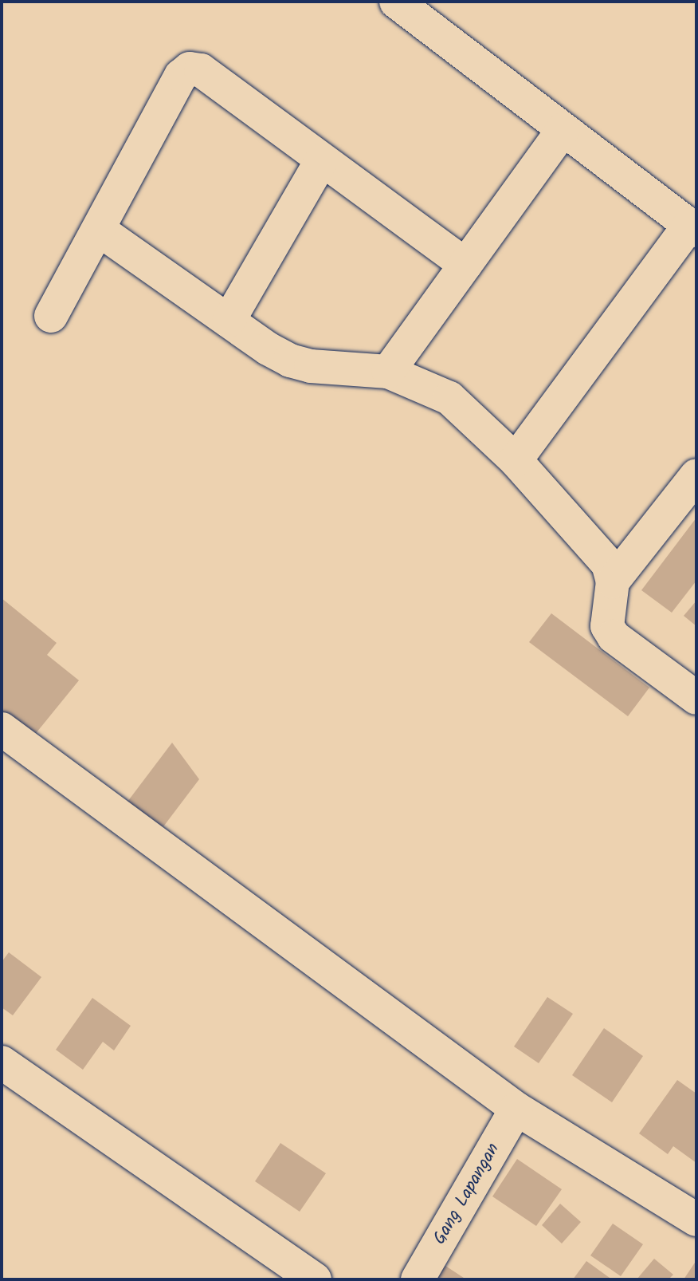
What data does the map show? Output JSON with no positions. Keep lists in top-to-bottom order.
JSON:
{
  "streets": {
    "street": ["Gang Lapangan"]
  }
}
